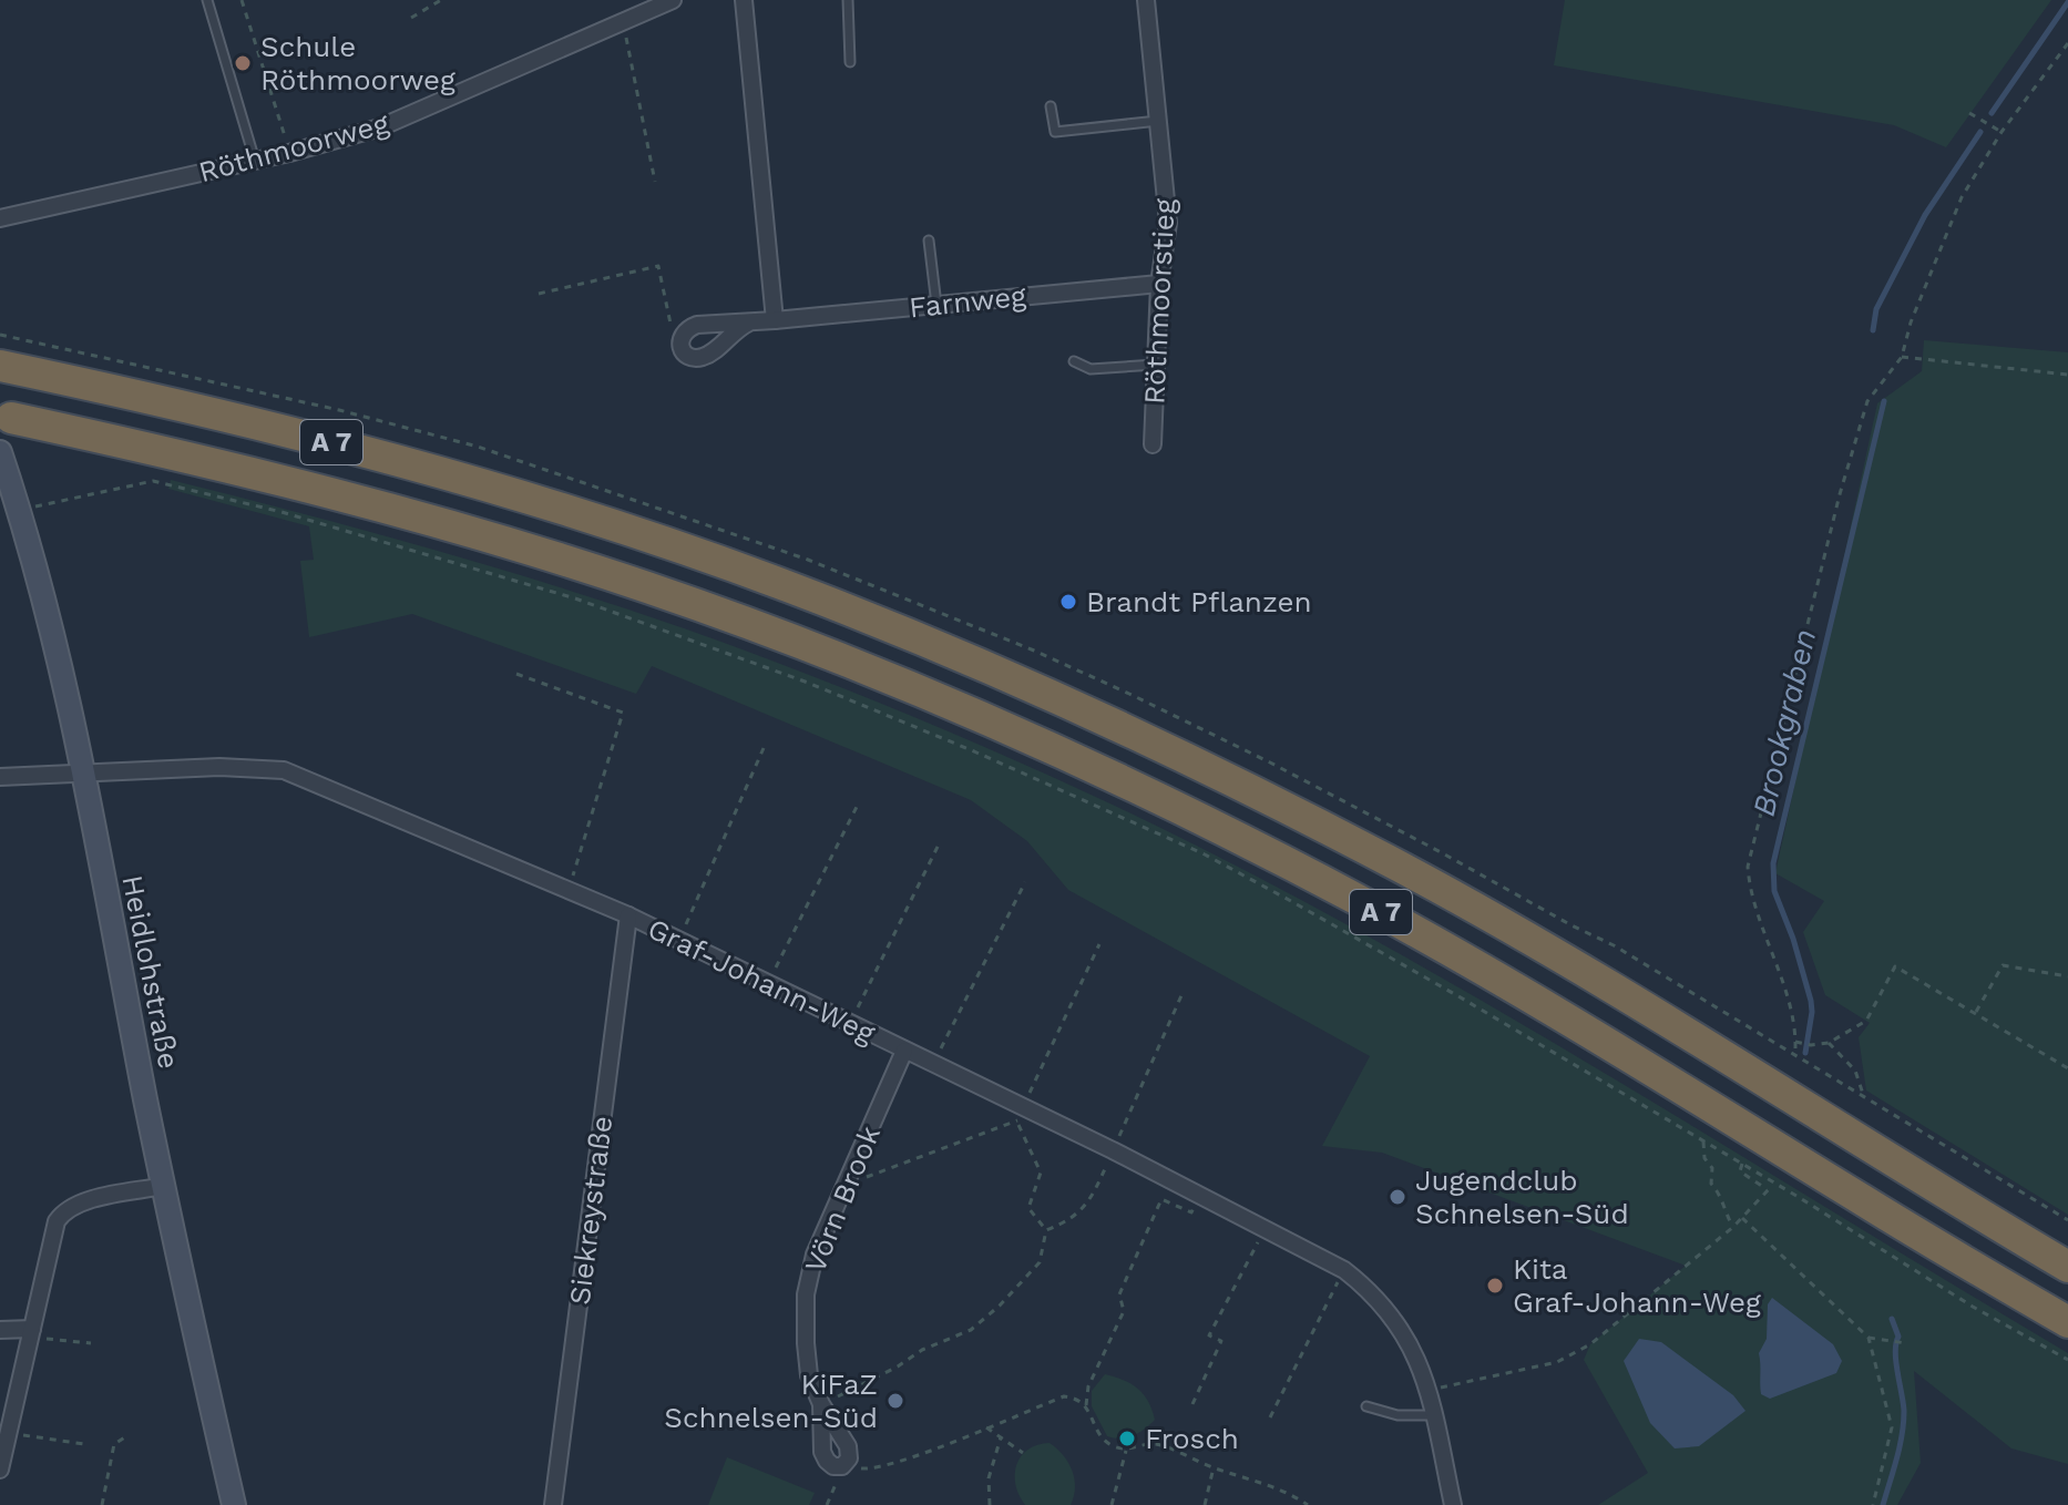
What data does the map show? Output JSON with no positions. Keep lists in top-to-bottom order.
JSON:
{
  "streets": {
    "highway": ["A 7"],
    "main road": ["Heidlohstraße"],
    "street": [
      "Röthmoorweg",
      "Farnweg",
      "Röthmoorstieg",
      "Graf-Johann-Weg",
      "Vörn Brook",
      "Siekreystraße"
    ]
  },
  "crossings": [
    ["Farnweg", "Röthmoorstieg"],
    ["Heidlohstraße", "Graf-Johann-Weg"],
    ["Graf-Johann-Weg", "Vörn Brook"],
    ["Graf-Johann-Weg", "Siekreystraße"]
  ],
  "water": ["Brookgraben"],
  "places": [
    "Schule Röthmoorweg",
    "Brandt Pflanzen",
    "Jugendclub Schnelsen-Süd",
    "Kita Graf-Johann-Weg",
    "KiFaZ Schnelsen-Süd",
    "Frosch"
  ]
}
